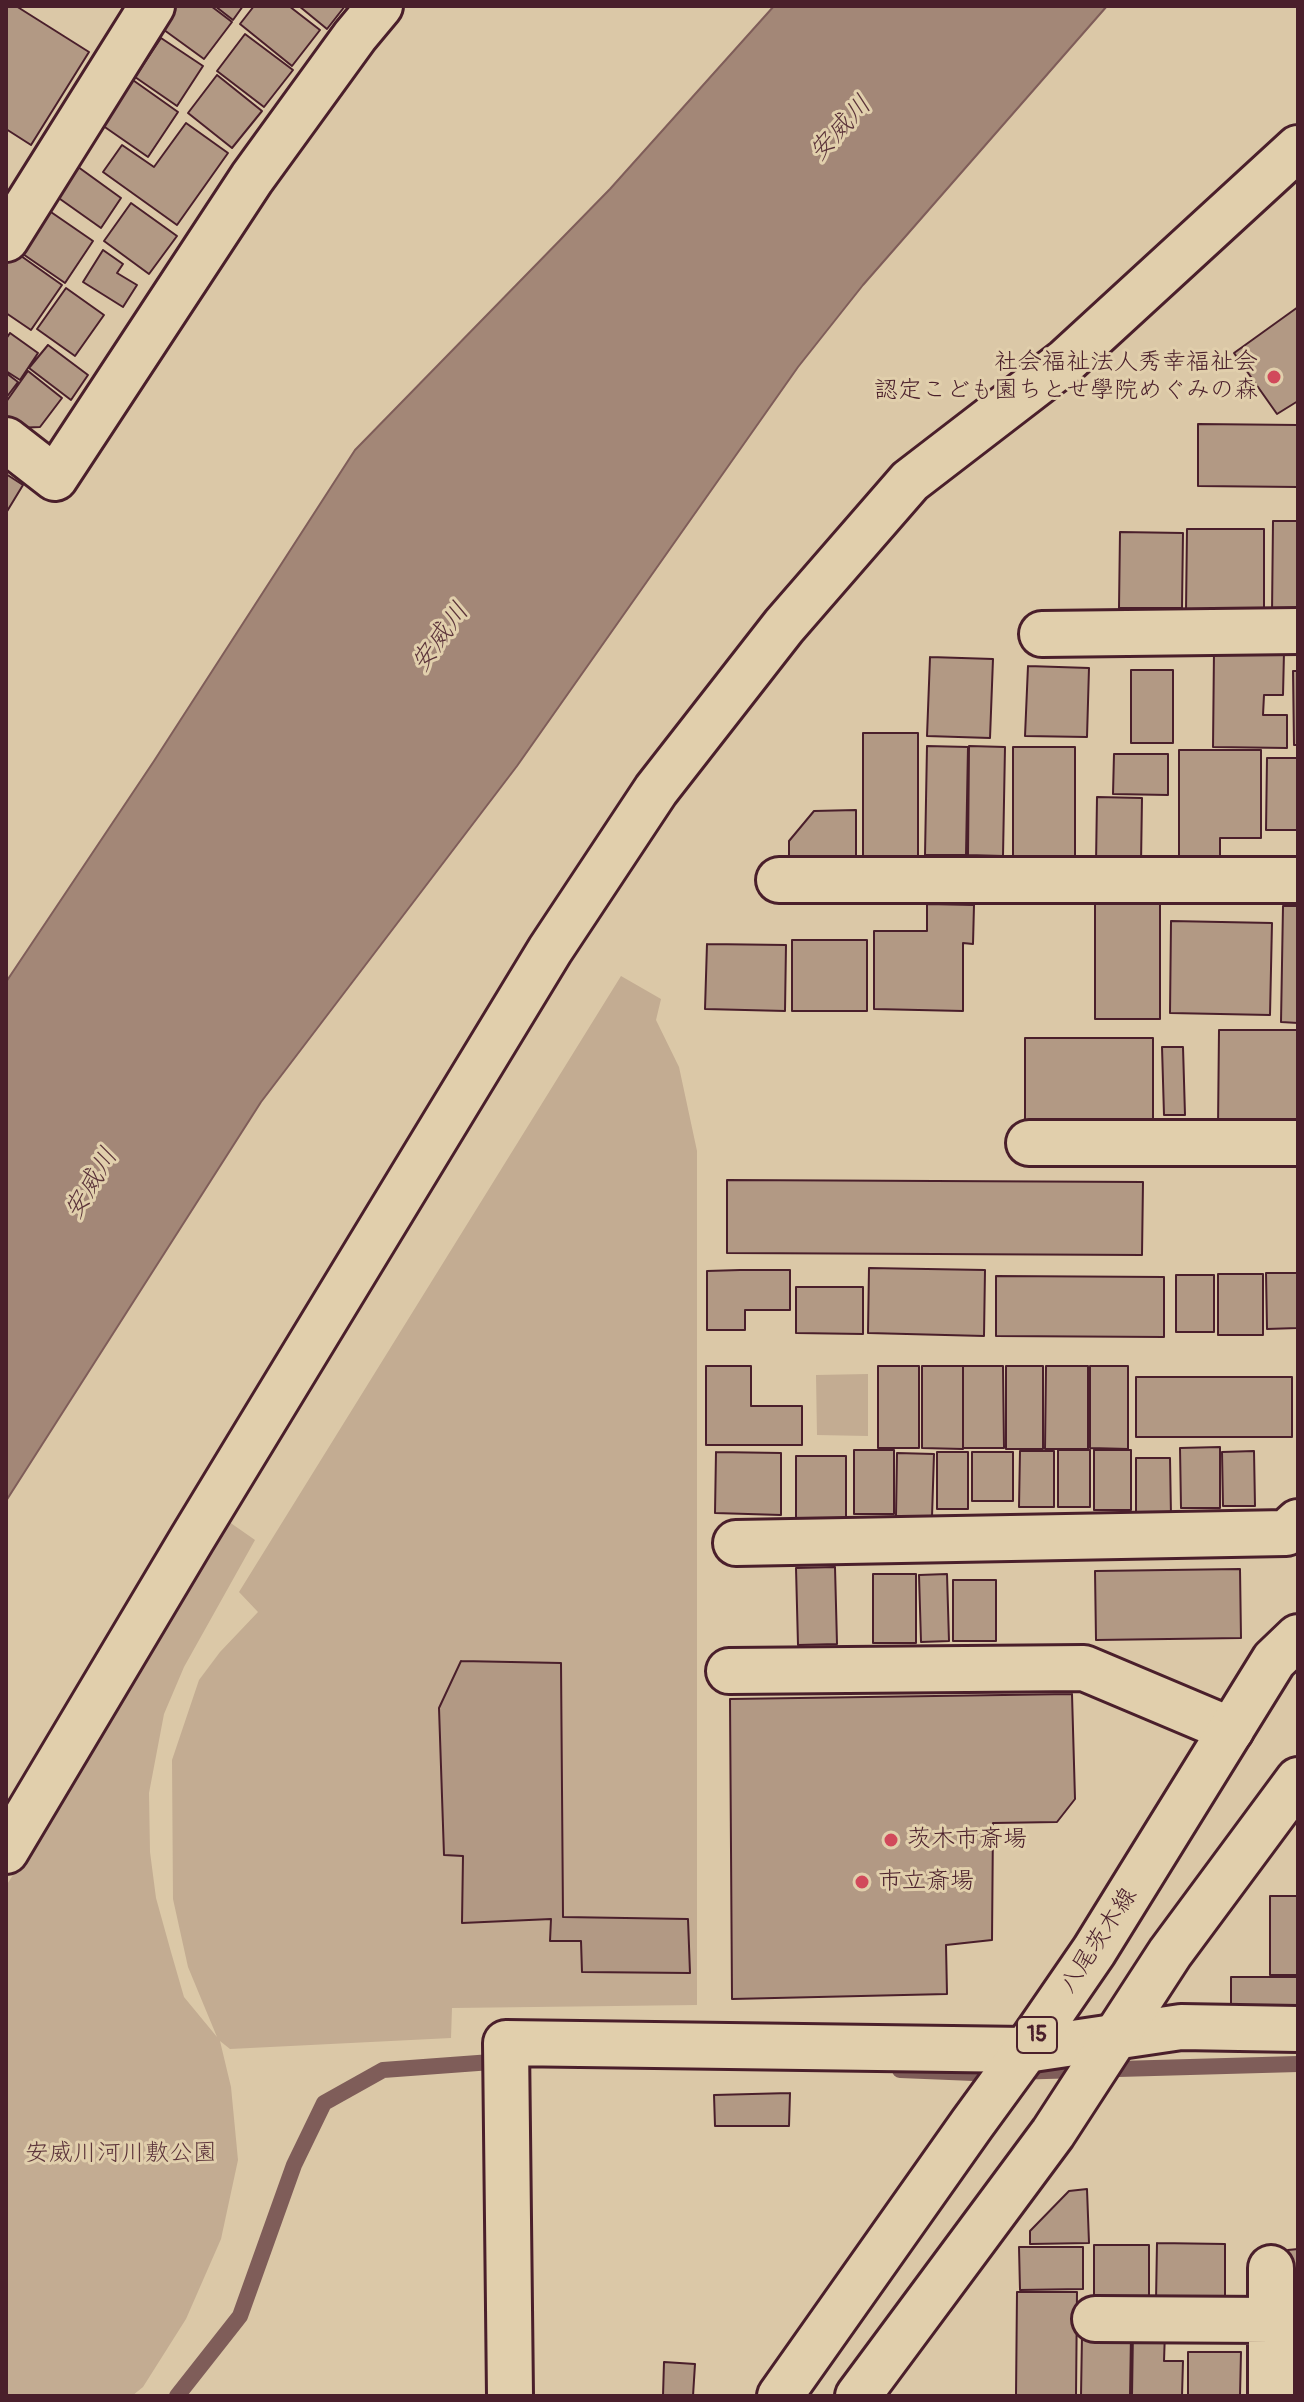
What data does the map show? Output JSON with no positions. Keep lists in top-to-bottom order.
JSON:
{
  "streets": {
    "street": ["八尾茨木線", "15"]
  },
  "water": ["安威川"],
  "parks": ["安威川河川敷公園"],
  "places": ["社会福祉法人秀幸福祉会 認定こども園ちとせ學院めぐみの森", "茨木市斎場", "市立斎場"]
}
